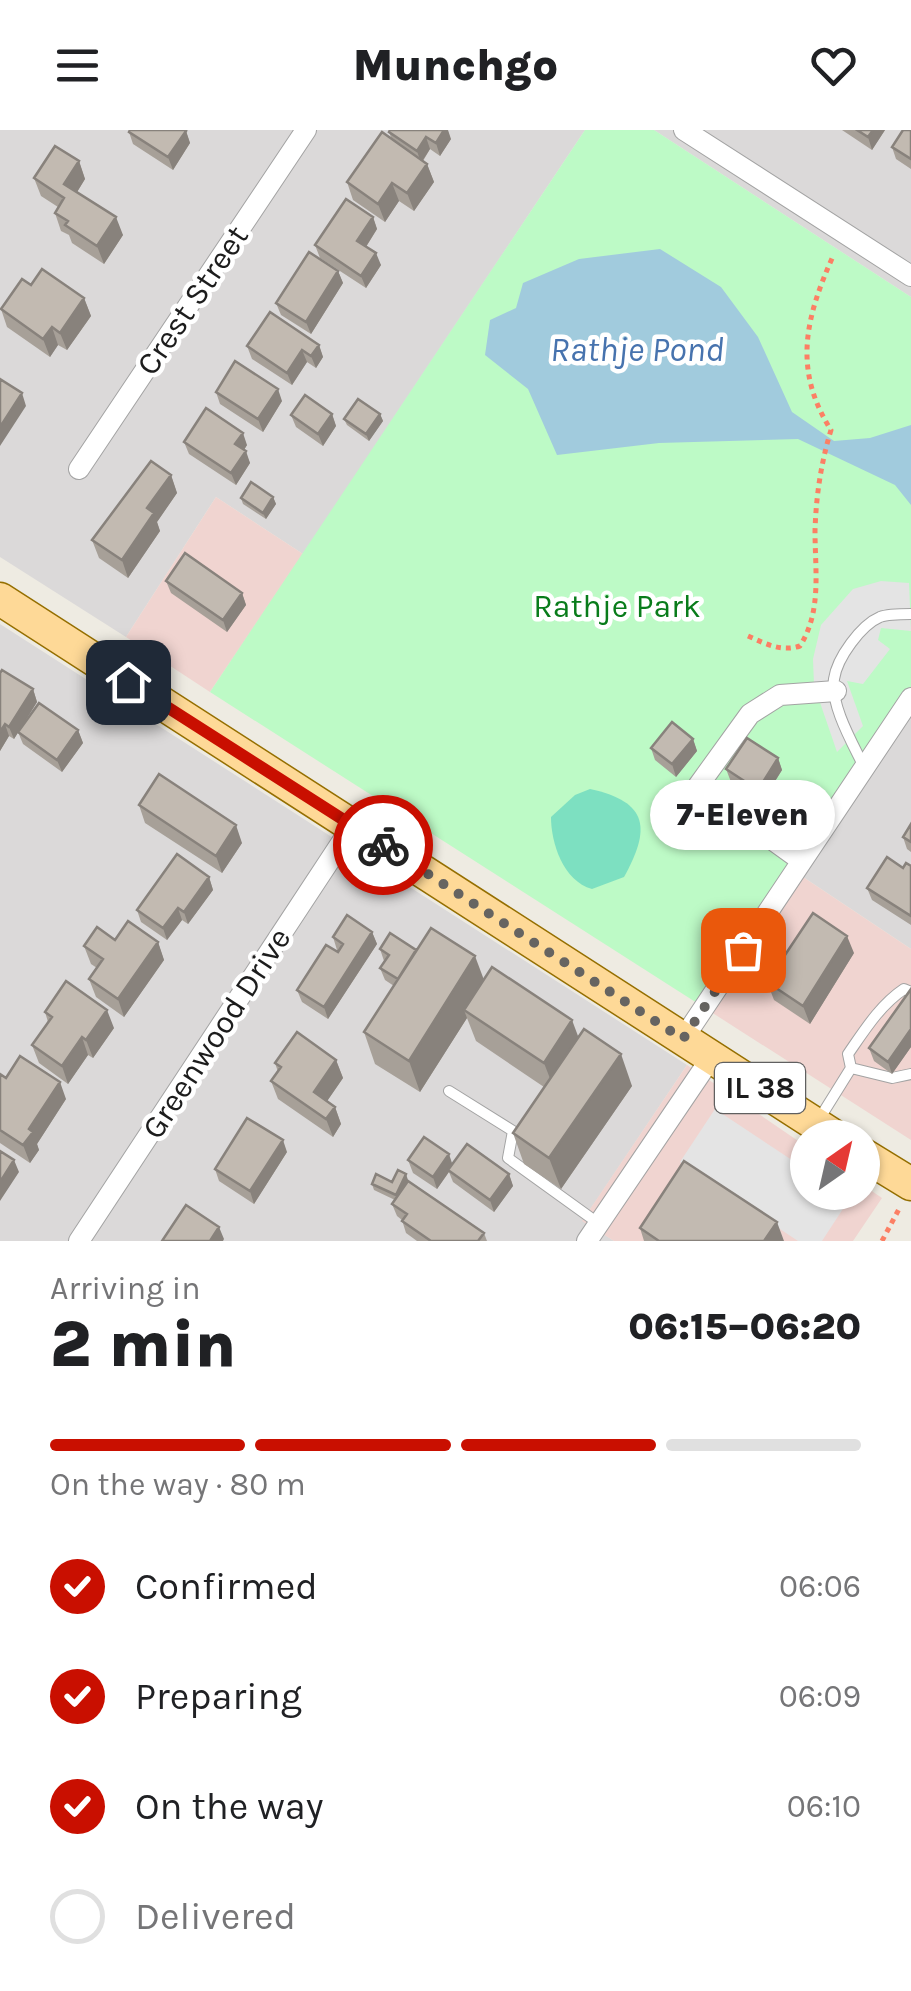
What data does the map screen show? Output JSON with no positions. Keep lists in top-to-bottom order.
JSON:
{
  "streets": {
    "main road": ["IL 38"],
    "street": ["Crest Street", "Greenwood Drive"]
  },
  "crossings": [
    ["Greenwood Drive", "IL 38"]
  ],
  "water": ["Rathje Pond"],
  "parks": ["Rathje Park"],
  "places": ["7-Eleven"],
  "north": "top right",
  "page": {
    "header": "Munchgo",
    "bubble": "7-Eleven",
    "heading": ["2 min", "Arriving in", "06:15–06:20"],
    "bar": "On the way · 80 m",
    "list": [
      ["Confirmed", "06:06"],
      ["Preparing", "06:09"],
      ["On the way", "06:10"],
      "Delivered"
    ]
  }
}
